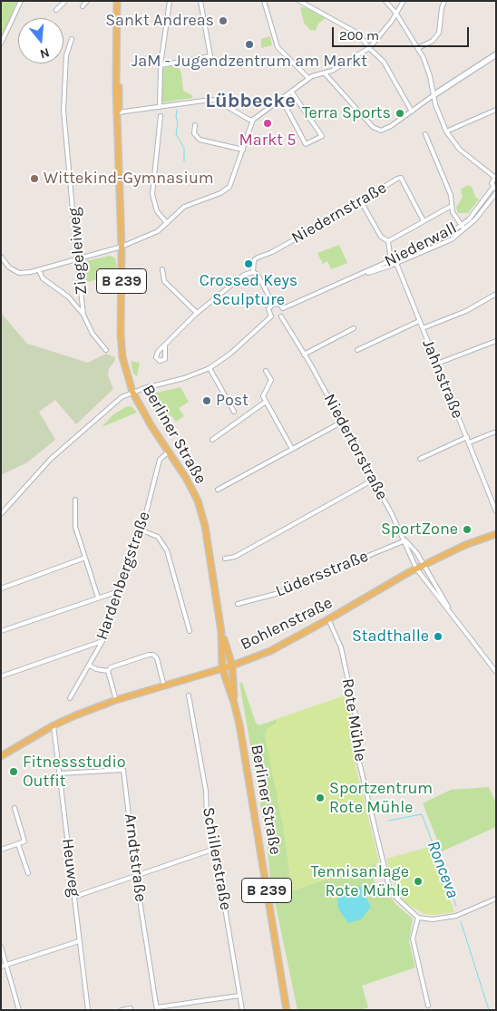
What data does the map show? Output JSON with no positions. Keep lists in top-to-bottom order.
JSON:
{
  "streets": {
    "main road": ["B 239", "Berliner Straße", "Bohlenstraße"],
    "street": [
      "Niedernstraße",
      "Niederwall",
      "Ziegeleiweg",
      "Jahnstraße",
      "Niedertorstraße",
      "Lüdersstraße",
      "Hardenbergstraße",
      "Rote Mühle",
      "Arndtstraße",
      "Schillerstraße",
      "Heuweg"
    ]
  },
  "crossings": [
    ["Niederwall", "Jahnstraße"],
    ["Niederwall", "Niedertorstraße"],
    ["Berliner Straße", "Hardenbergstraße"],
    ["Berliner Straße", "Bohlenstraße"],
    ["Niedertorstraße", "Lüdersstraße"],
    ["Niedertorstraße", "Bohlenstraße"],
    ["Bohlenstraße", "Rote Mühle"],
    ["Bohlenstraße", "Heuweg"],
    ["Arndtstraße", "Heuweg"]
  ],
  "districts": ["Lübbecke"],
  "water": ["Ronceva"],
  "places": [
    "Sankt Andreas",
    "JaM - Jugendzentrum am Markt",
    "Terra Sports",
    "Markt 5",
    "Wittekind-Gymnasium",
    "Crossed Keys Sculpture",
    "Post",
    "SportZone",
    "Stadthalle",
    "Fitnessstudio Outfit",
    "Sportzentrum Rote Mühle",
    "Tennisanlage Rote Mühle"
  ],
  "scale_bar": "200 m",
  "north": "bottom"
}
